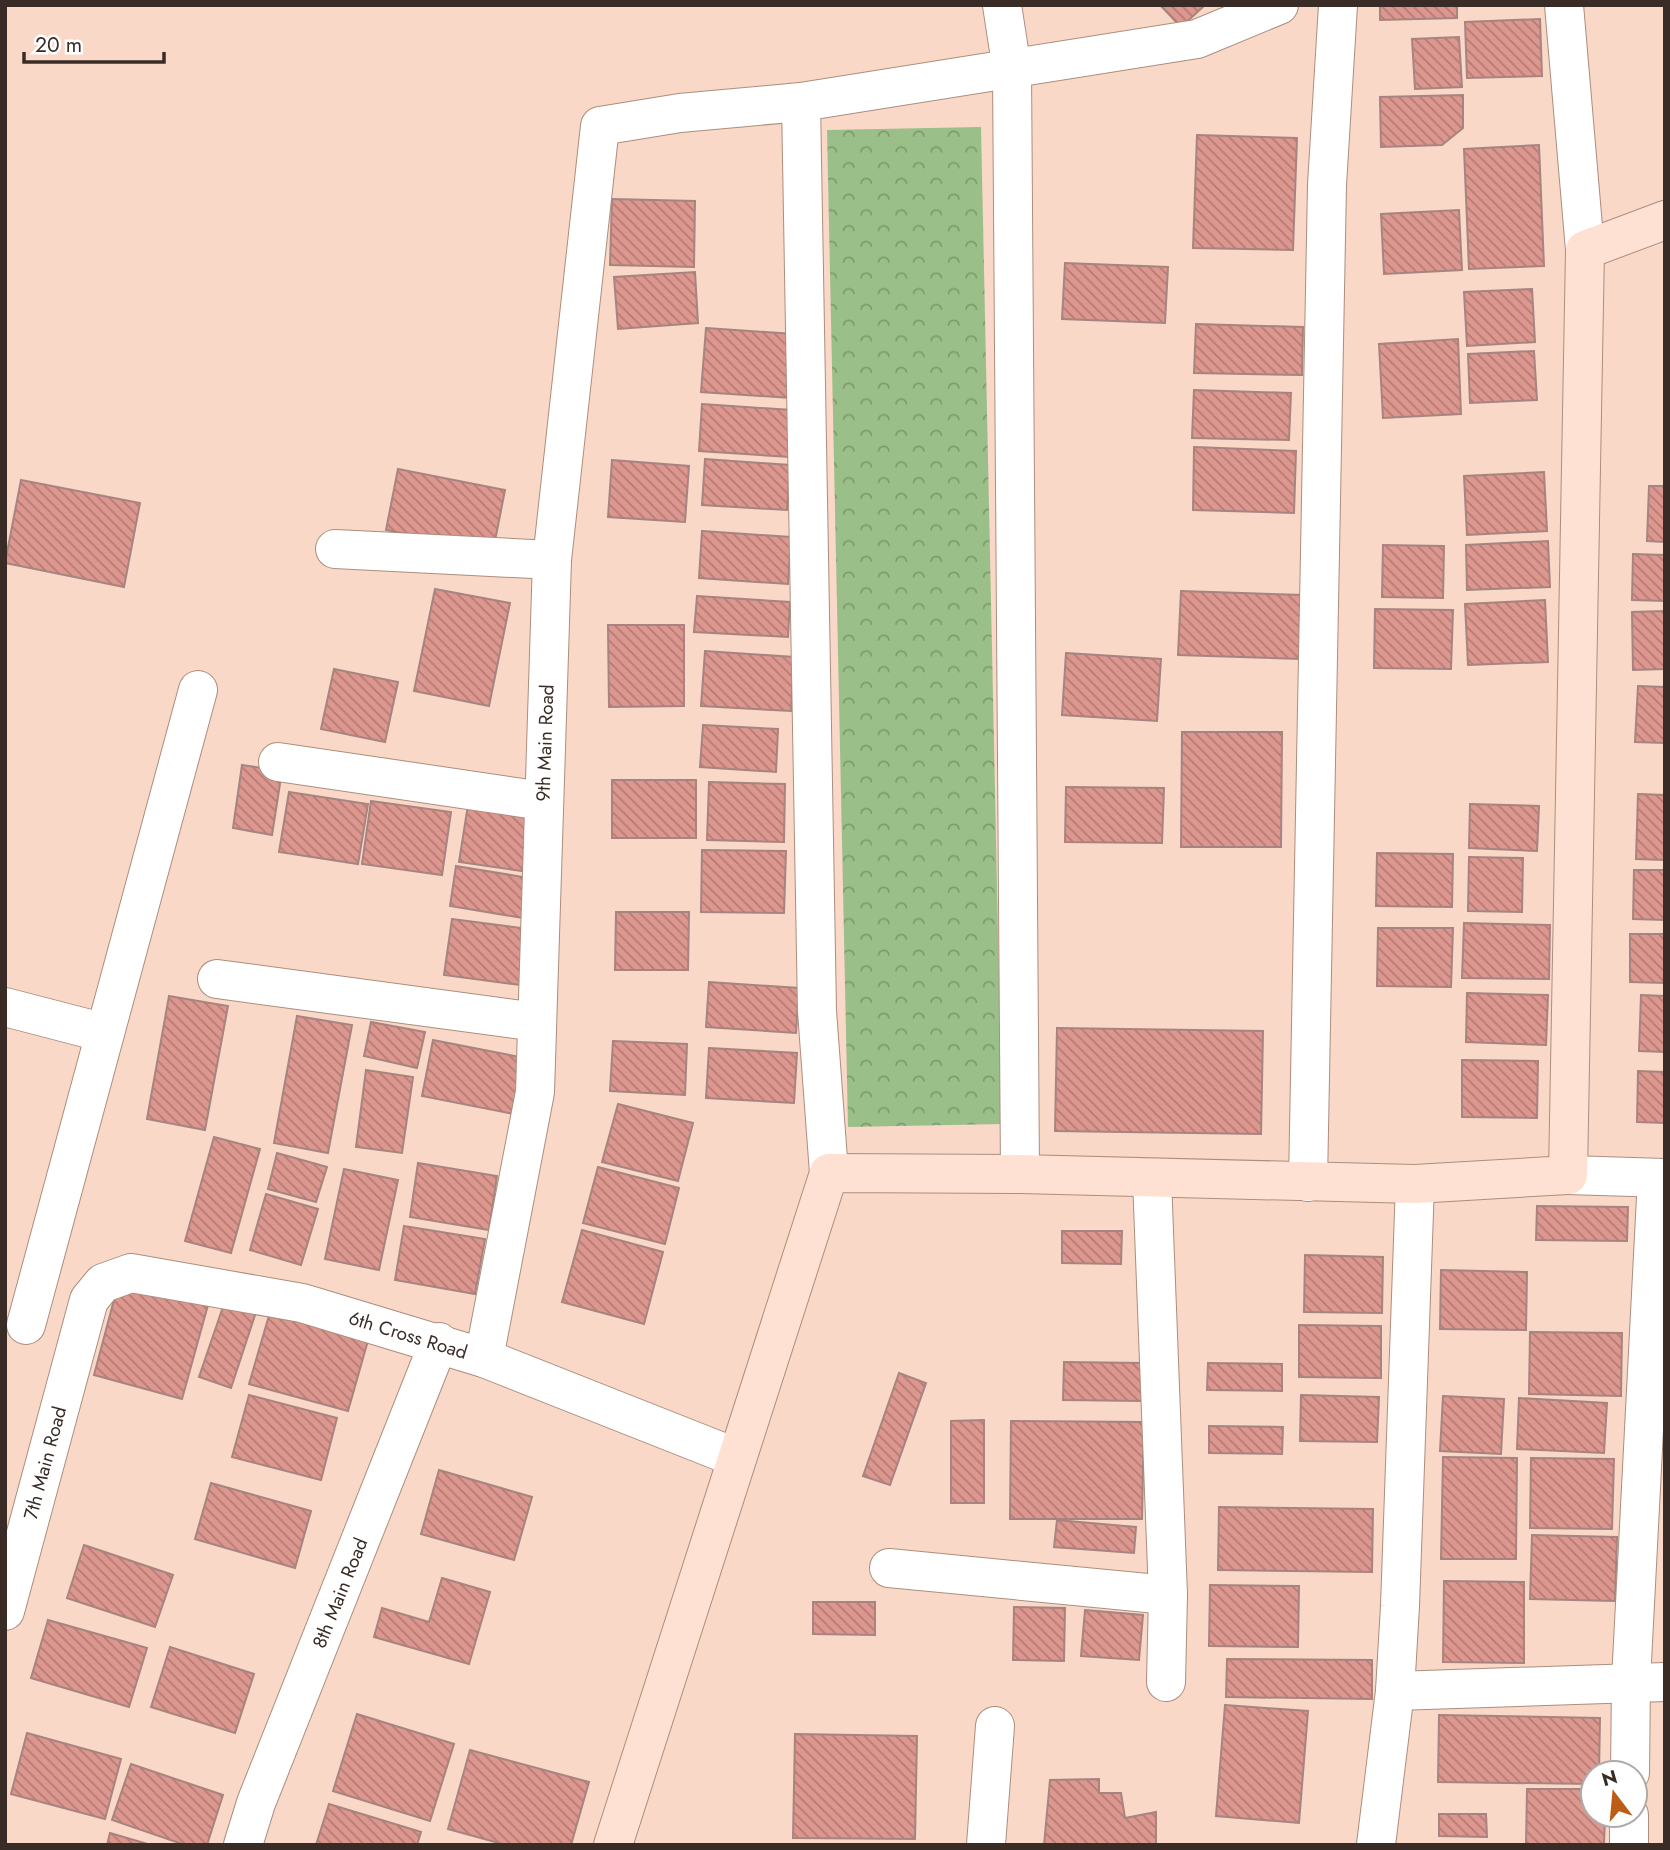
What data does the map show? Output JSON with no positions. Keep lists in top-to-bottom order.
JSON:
{
  "streets": {
    "street": [
      "9th Main Road",
      "6th Cross Road",
      "7th Main Road",
      "8th Main Road"
    ]
  },
  "crossings": [
    ["9th Main Road", "6th Cross Road"],
    ["6th Cross Road", "7th Main Road"],
    ["6th Cross Road", "8th Main Road"]
  ],
  "scale_bar": "20 m",
  "north": "top"
}
